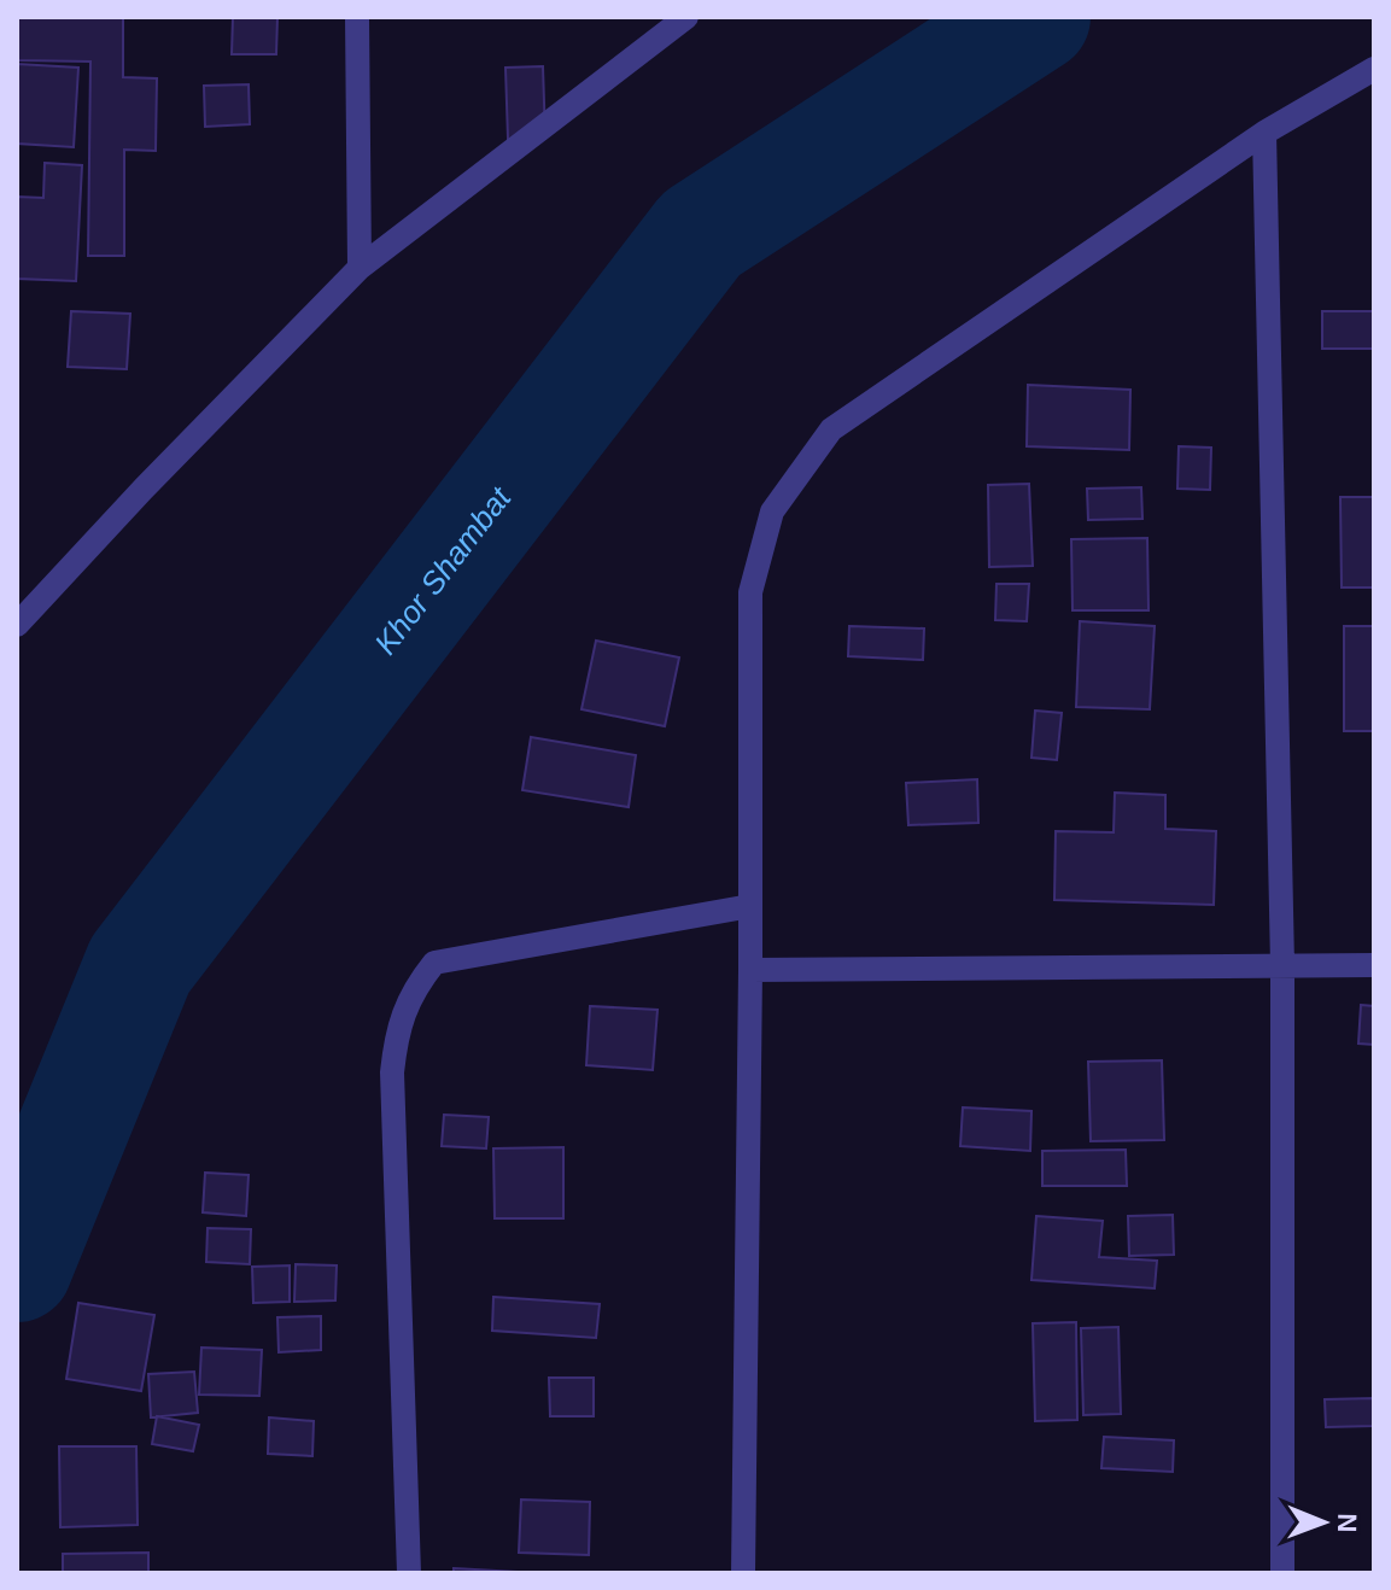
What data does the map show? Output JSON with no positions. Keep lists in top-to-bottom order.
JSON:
{
  "water": ["Khor Shambat"],
  "north": "right"
}
